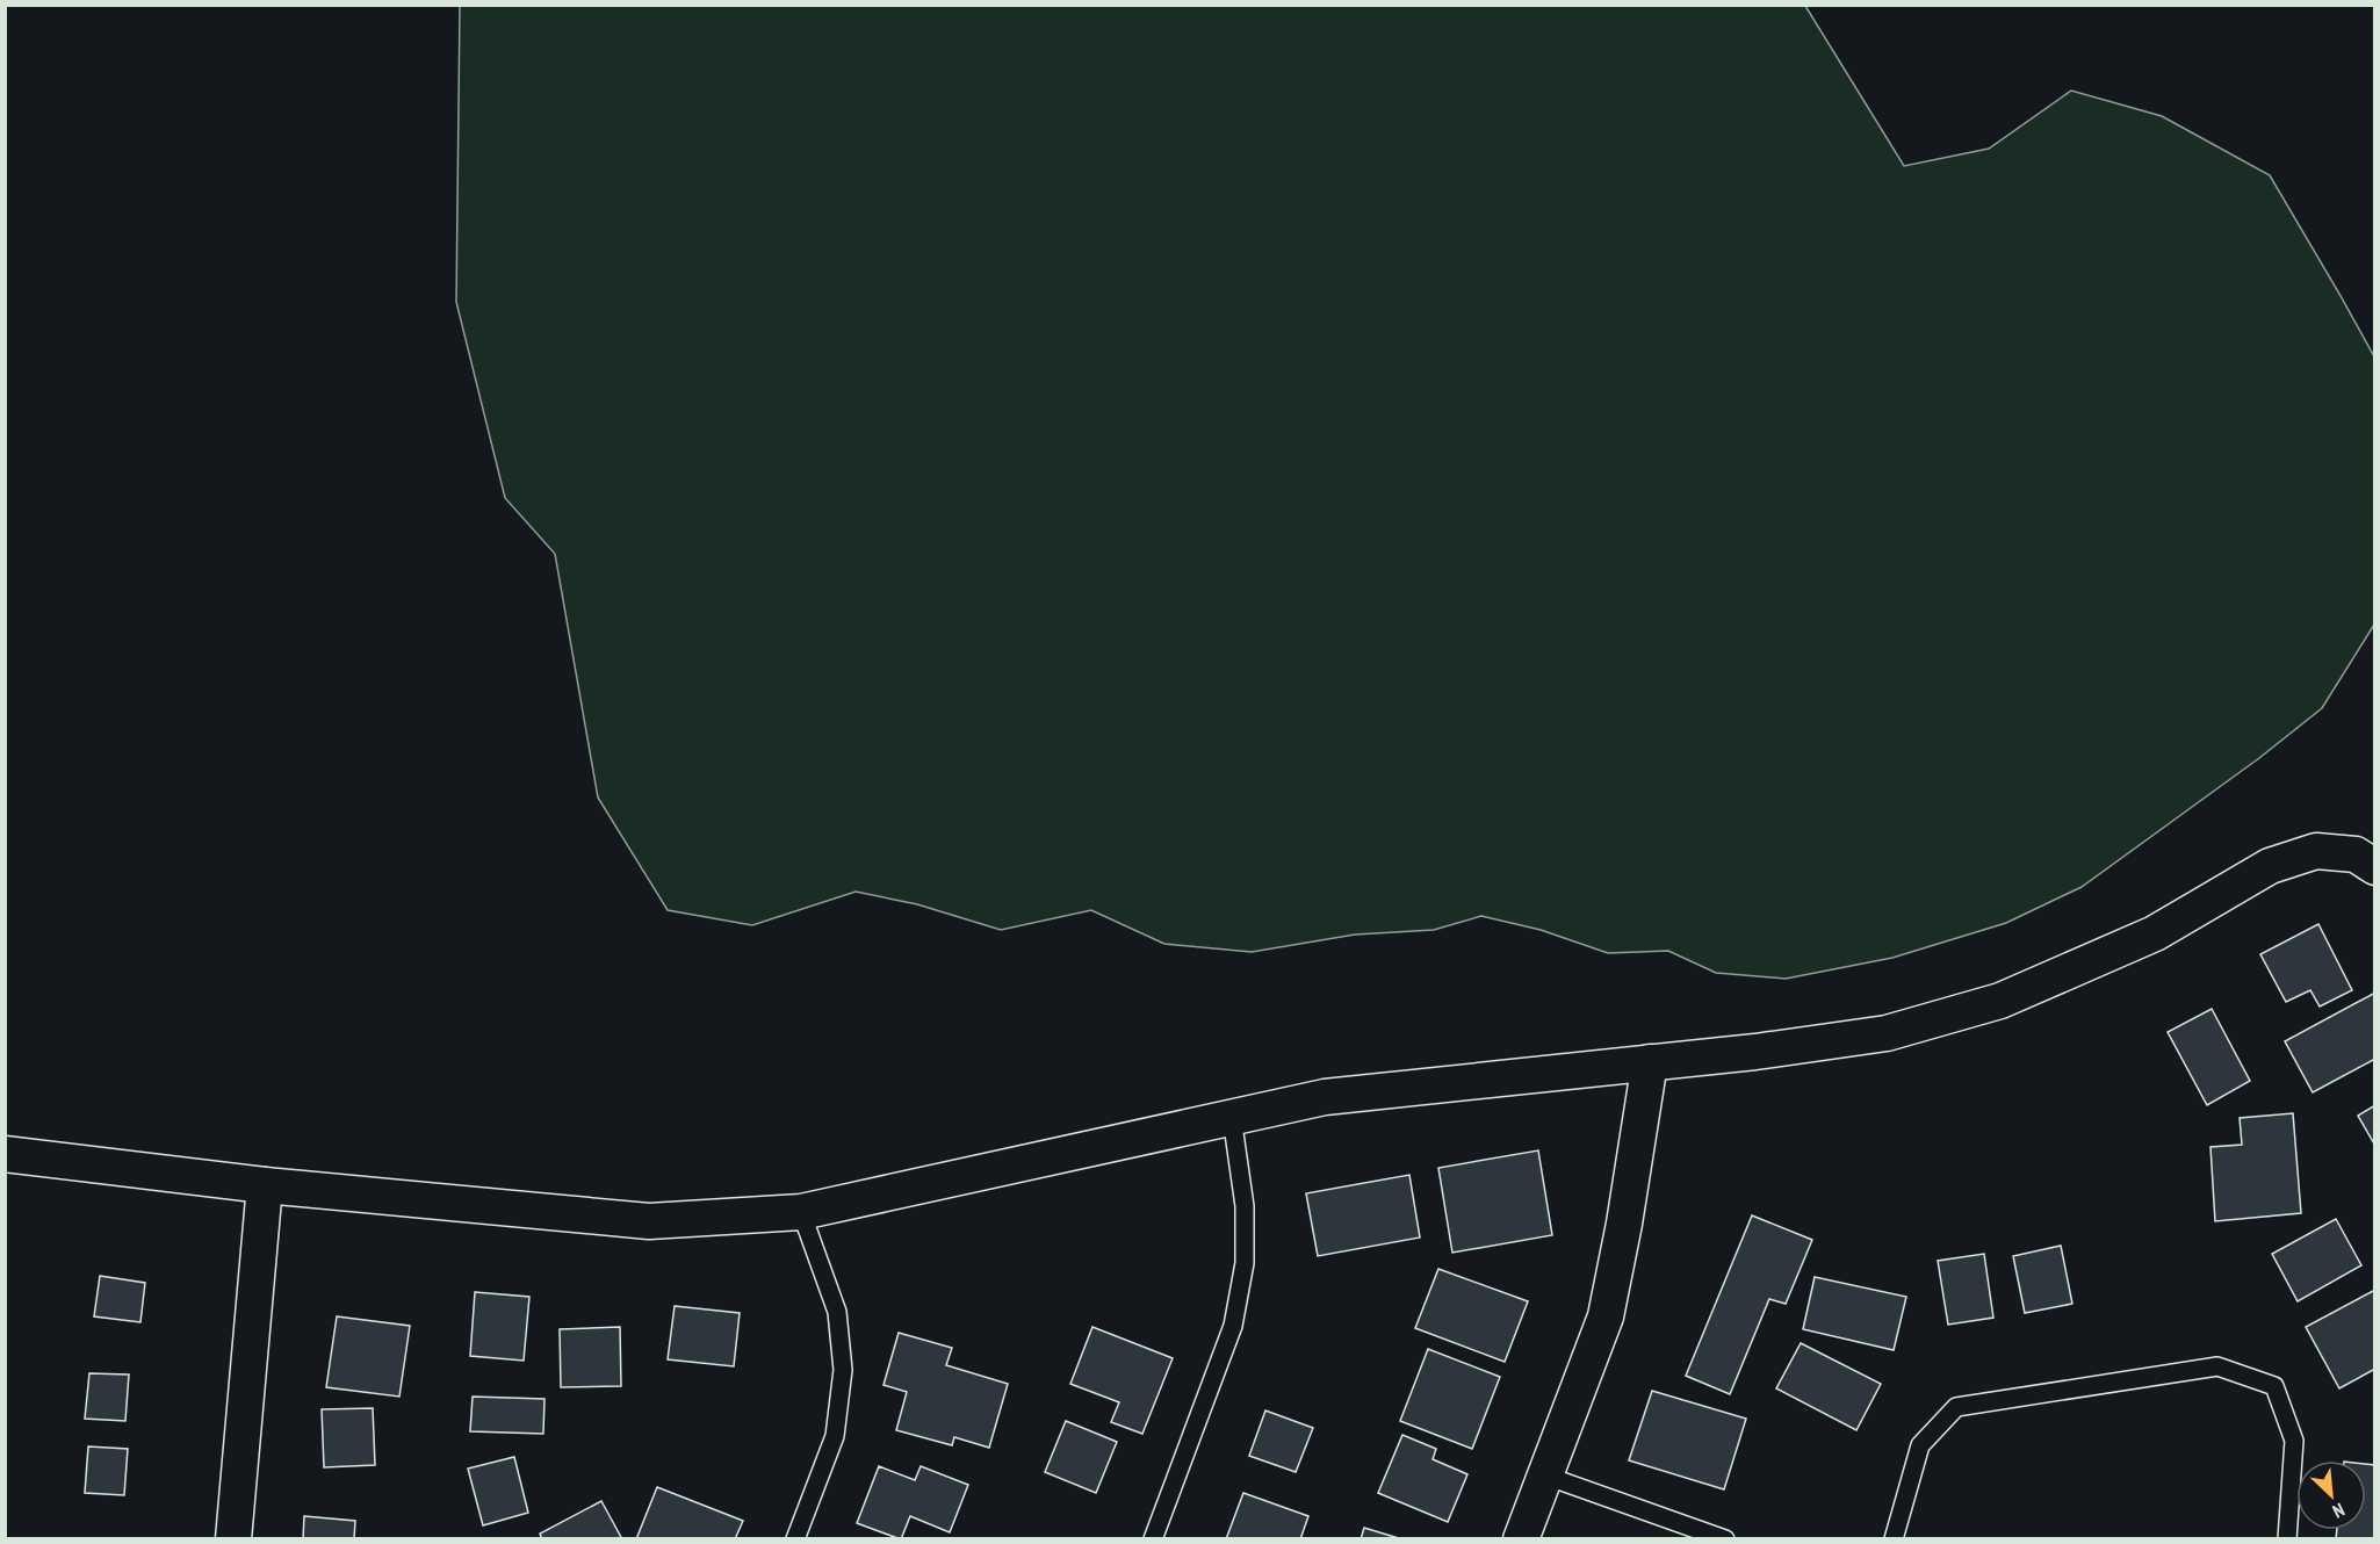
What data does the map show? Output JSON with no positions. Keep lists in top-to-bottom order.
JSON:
{
  "north": "bottom right"
}
